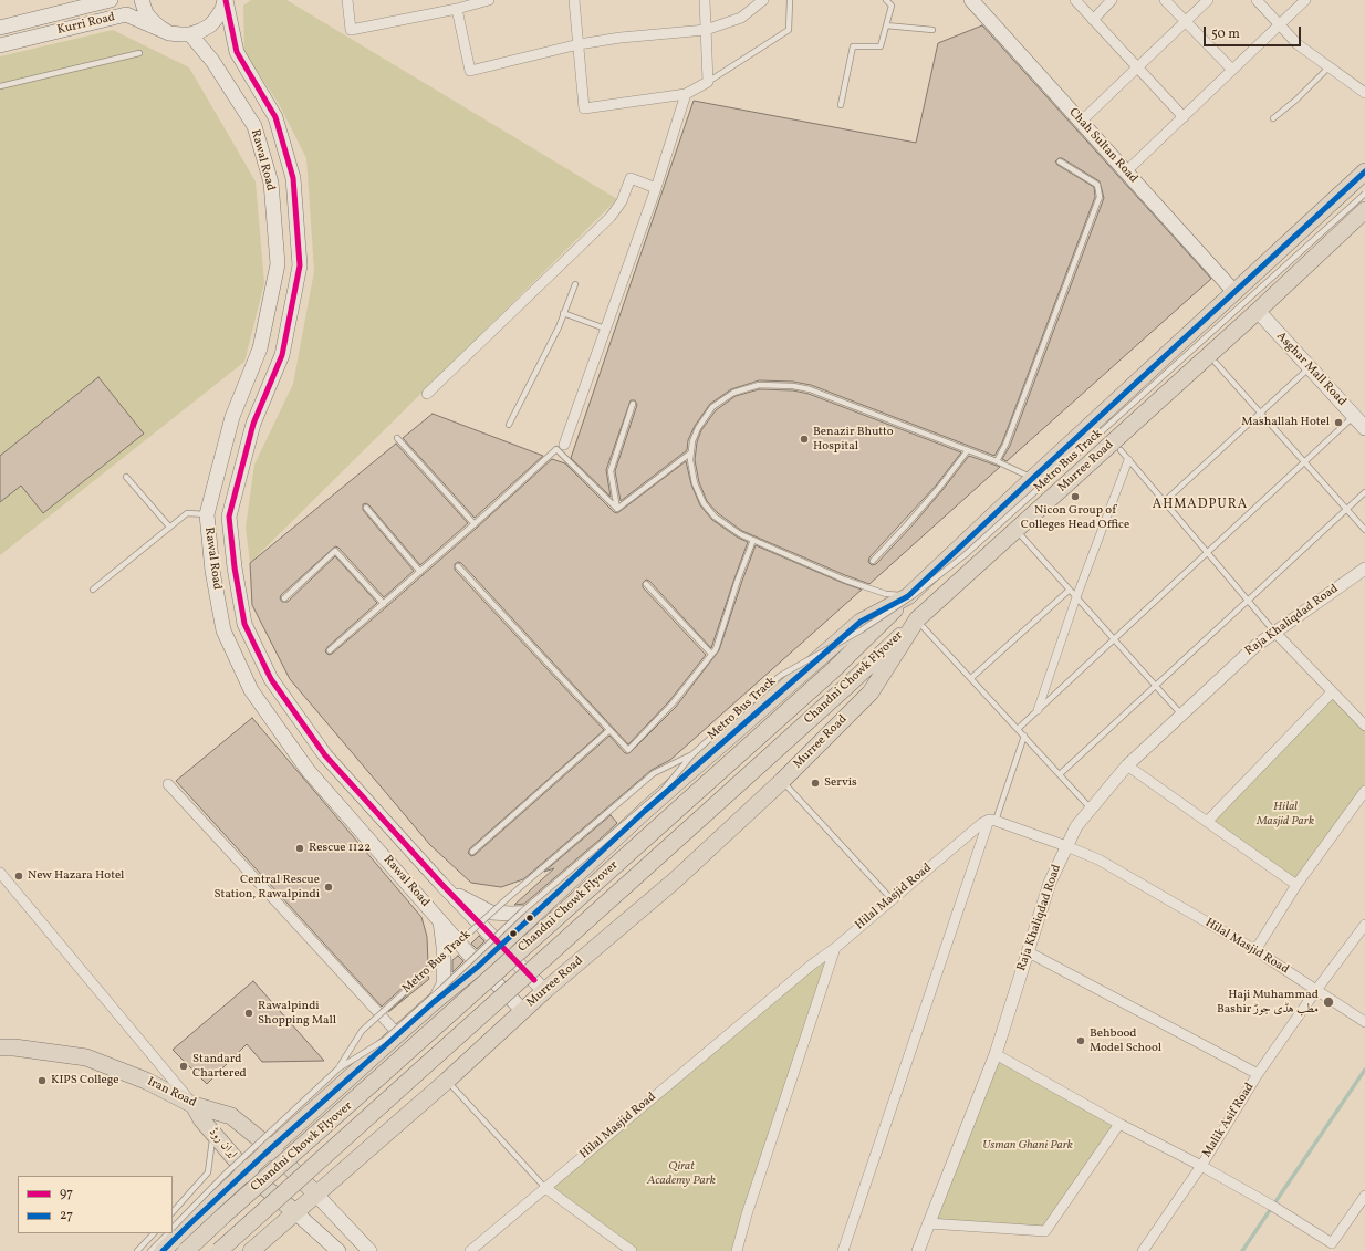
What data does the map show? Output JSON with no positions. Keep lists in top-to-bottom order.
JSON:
{
  "streets": {
    "main road": [
      "Kurri Road",
      "Chah Sultan Road",
      "Rawal Road",
      "Asghar Mall Road",
      "Murree Road",
      "Chandni Chowk Flyover",
      "Iran Road",
      "ایران روڈ"
    ],
    "street": ["Raja Khaliqdad Road", "Hilal Masjid Road", "Malik Asif Road"],
    "lane": ["Metro Bus Track"]
  },
  "crossings": [
    ["Rawal Road", "Murree Road"],
    ["Asghar Mall Road", "Murree Road"],
    ["Murree Road", "Chandni Chowk Flyover"],
    ["Murree Road", "Iran Road"],
    ["Murree Road", "ایران روڈ"],
    ["Raja Khaliqdad Road", "Hilal Masjid Road"],
    ["Hilal Masjid Road", "Malik Asif Road"],
    ["Iran Road", "ایران روڈ"]
  ],
  "districts": ["AHMADPURA"],
  "parks": ["Hilal Masjid Park", "Usman Ghani Park", "Qirat Academy Park"],
  "places": [
    "Mashallah Hotel",
    "Benazir Bhutto Hospital",
    "Nicon Group of Colleges Head Office",
    "Servis",
    "Rescue 1122",
    "New Hazara Hotel",
    "Central Rescue Station, Rawalpindi",
    "Haji Muhammad Bashir مطب ہڈی جوڑ",
    "Rawalpindi Shopping Mall",
    "Behbood Model School",
    "Standard Chartered",
    "KIPS College"
  ],
  "lines": ["transit line 97", "transit line 27"],
  "legend": ["97", "27"],
  "scale_bar": "50 m"
}
